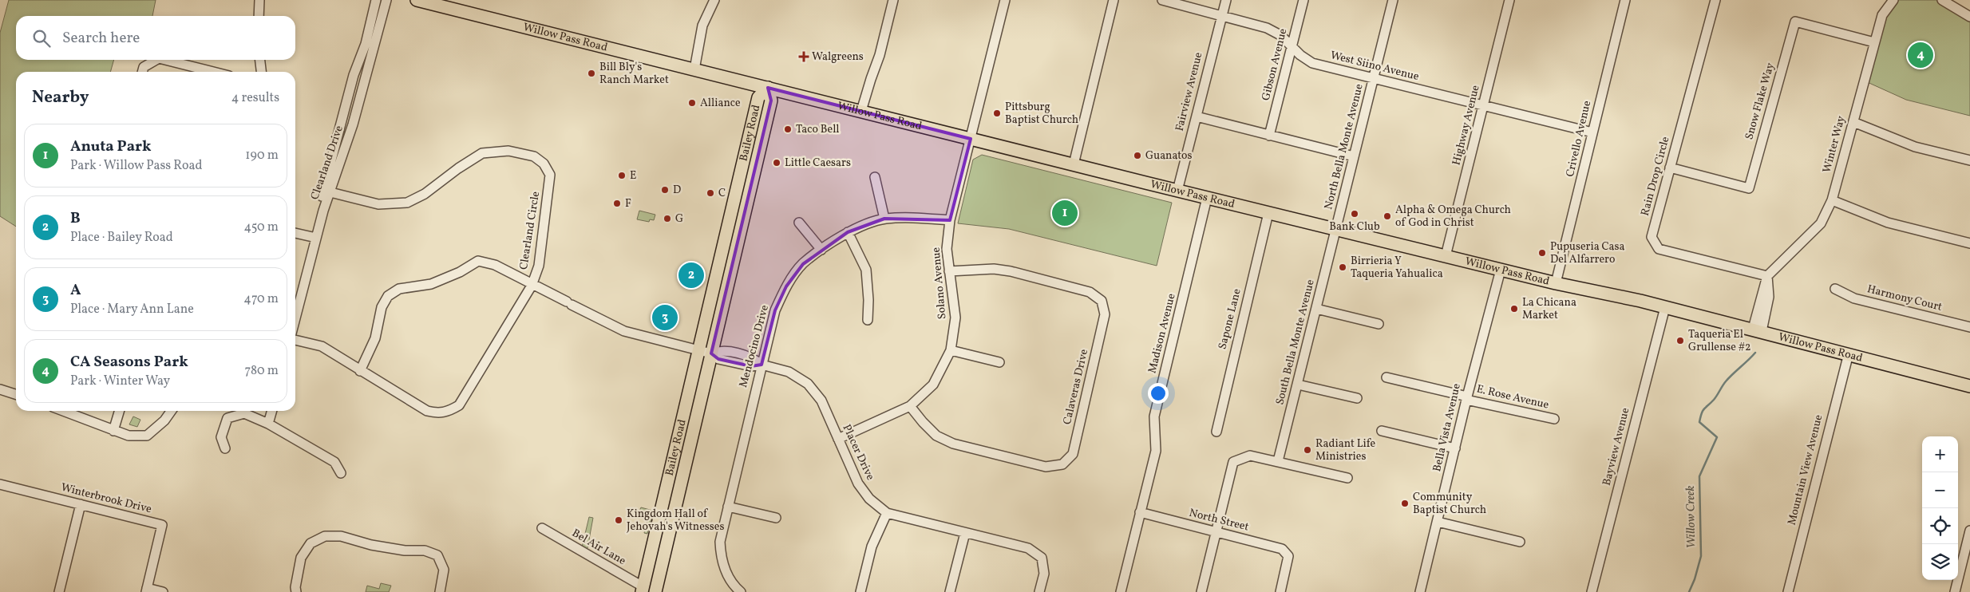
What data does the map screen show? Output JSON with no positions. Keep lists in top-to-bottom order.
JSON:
{
  "streets": {
    "main road": ["Willow Pass Road", "Bailey Road"],
    "street": [
      "Gibson Avenue",
      "West Siino Avenue",
      "Fairview Avenue",
      "Snow Flake Way",
      "Highway Avenue",
      "Crivello Avenue",
      "Winter Way",
      "North Bella Monte Avenue",
      "Clearland Drive",
      "Rain Drop Circle",
      "Clearland Circle",
      "Solano Avenue",
      "Harmony Court",
      "Sapone Lane",
      "Madison Avenue",
      "South Bella Monte Avenue",
      "Mendocino Drive",
      "Calaveras Drive",
      "E. Rose Avenue",
      "Bella Vista Avenue",
      "Bayview Avenue",
      "Placer Drive",
      "Mountain View Avenue",
      "Winterbrook Drive",
      "North Street",
      "Bel Air Lane"
    ]
  },
  "crossings": [
    ["Willow Pass Road", "Fairview Avenue"],
    ["Willow Pass Road", "Highway Avenue"],
    ["Willow Pass Road", "Bailey Road"],
    ["Willow Pass Road", "Crivello Avenue"],
    ["Willow Pass Road", "North Bella Monte Avenue"],
    ["Willow Pass Road", "Solano Avenue"],
    ["Willow Pass Road", "Sapone Lane"],
    ["Willow Pass Road", "Madison Avenue"],
    ["Willow Pass Road", "South Bella Monte Avenue"],
    ["Willow Pass Road", "Bella Vista Avenue"],
    ["Willow Pass Road", "Bayview Avenue"],
    ["Willow Pass Road", "Mountain View Avenue"],
    ["Gibson Avenue", "West Siino Avenue"],
    ["West Siino Avenue", "Fairview Avenue"],
    ["West Siino Avenue", "Highway Avenue"],
    ["West Siino Avenue", "Crivello Avenue"],
    ["West Siino Avenue", "North Bella Monte Avenue"],
    ["Snow Flake Way", "Winter Way"],
    ["Snow Flake Way", "Rain Drop Circle"],
    ["Bailey Road", "Placer Drive"],
    ["Bailey Road", "Bel Air Lane"],
    ["Winter Way", "Rain Drop Circle"],
    ["North Bella Monte Avenue", "South Bella Monte Avenue"],
    ["Clearland Drive", "Clearland Circle"],
    ["Clearland Circle", "Placer Drive"],
    ["Solano Avenue", "Mendocino Drive"],
    ["Solano Avenue", "Calaveras Drive"],
    ["Solano Avenue", "Placer Drive"],
    ["Madison Avenue", "North Street"],
    ["Mendocino Drive", "Placer Drive"],
    ["E. Rose Avenue", "Bella Vista Avenue"]
  ],
  "water": ["Willow Creek"],
  "places": {
    "health": ["Walgreens"],
    "other": [
      "Bill Bly's Ranch Market",
      "Alliance",
      "Pittsburg Baptist Church",
      "Taco Bell",
      "Guanatos",
      "Little Caesars",
      "E",
      "D",
      "C",
      "F",
      "Bank Club",
      "Alpha & Omega Church of God in Christ",
      "G",
      "Pupuseria Casa Del Alfarrero",
      "Birrieria Y Taqueria Yahualica",
      "La Chicana Market",
      "Taqueria El Grullense #2",
      "Radiant Life Ministries",
      "Community Baptist Church",
      "Kingdom Hall of Jehovah's Witnesses"
    ]
  },
  "page": {
    "search": "Search here",
    "pins": [
      "4",
      "1",
      "2",
      "3"
    ],
    "heading": ["Nearby", "4 results"],
    "list": [
      {
        "mark": "1",
        "name": "Anuta Park",
        "note": "Park · Willow Pass Road",
        "value": "190 m"
      },
      {
        "mark": "2",
        "name": "B",
        "note": "Place · Bailey Road",
        "value": "450 m"
      },
      {
        "mark": "3",
        "name": "A",
        "note": "Place · Mary Ann Lane",
        "value": "470 m"
      },
      {
        "mark": "4",
        "name": "CA Seasons Park",
        "note": "Park · Winter Way",
        "value": "780 m"
      }
    ],
    "map_buttons": ["+", "−"]
  }
}
